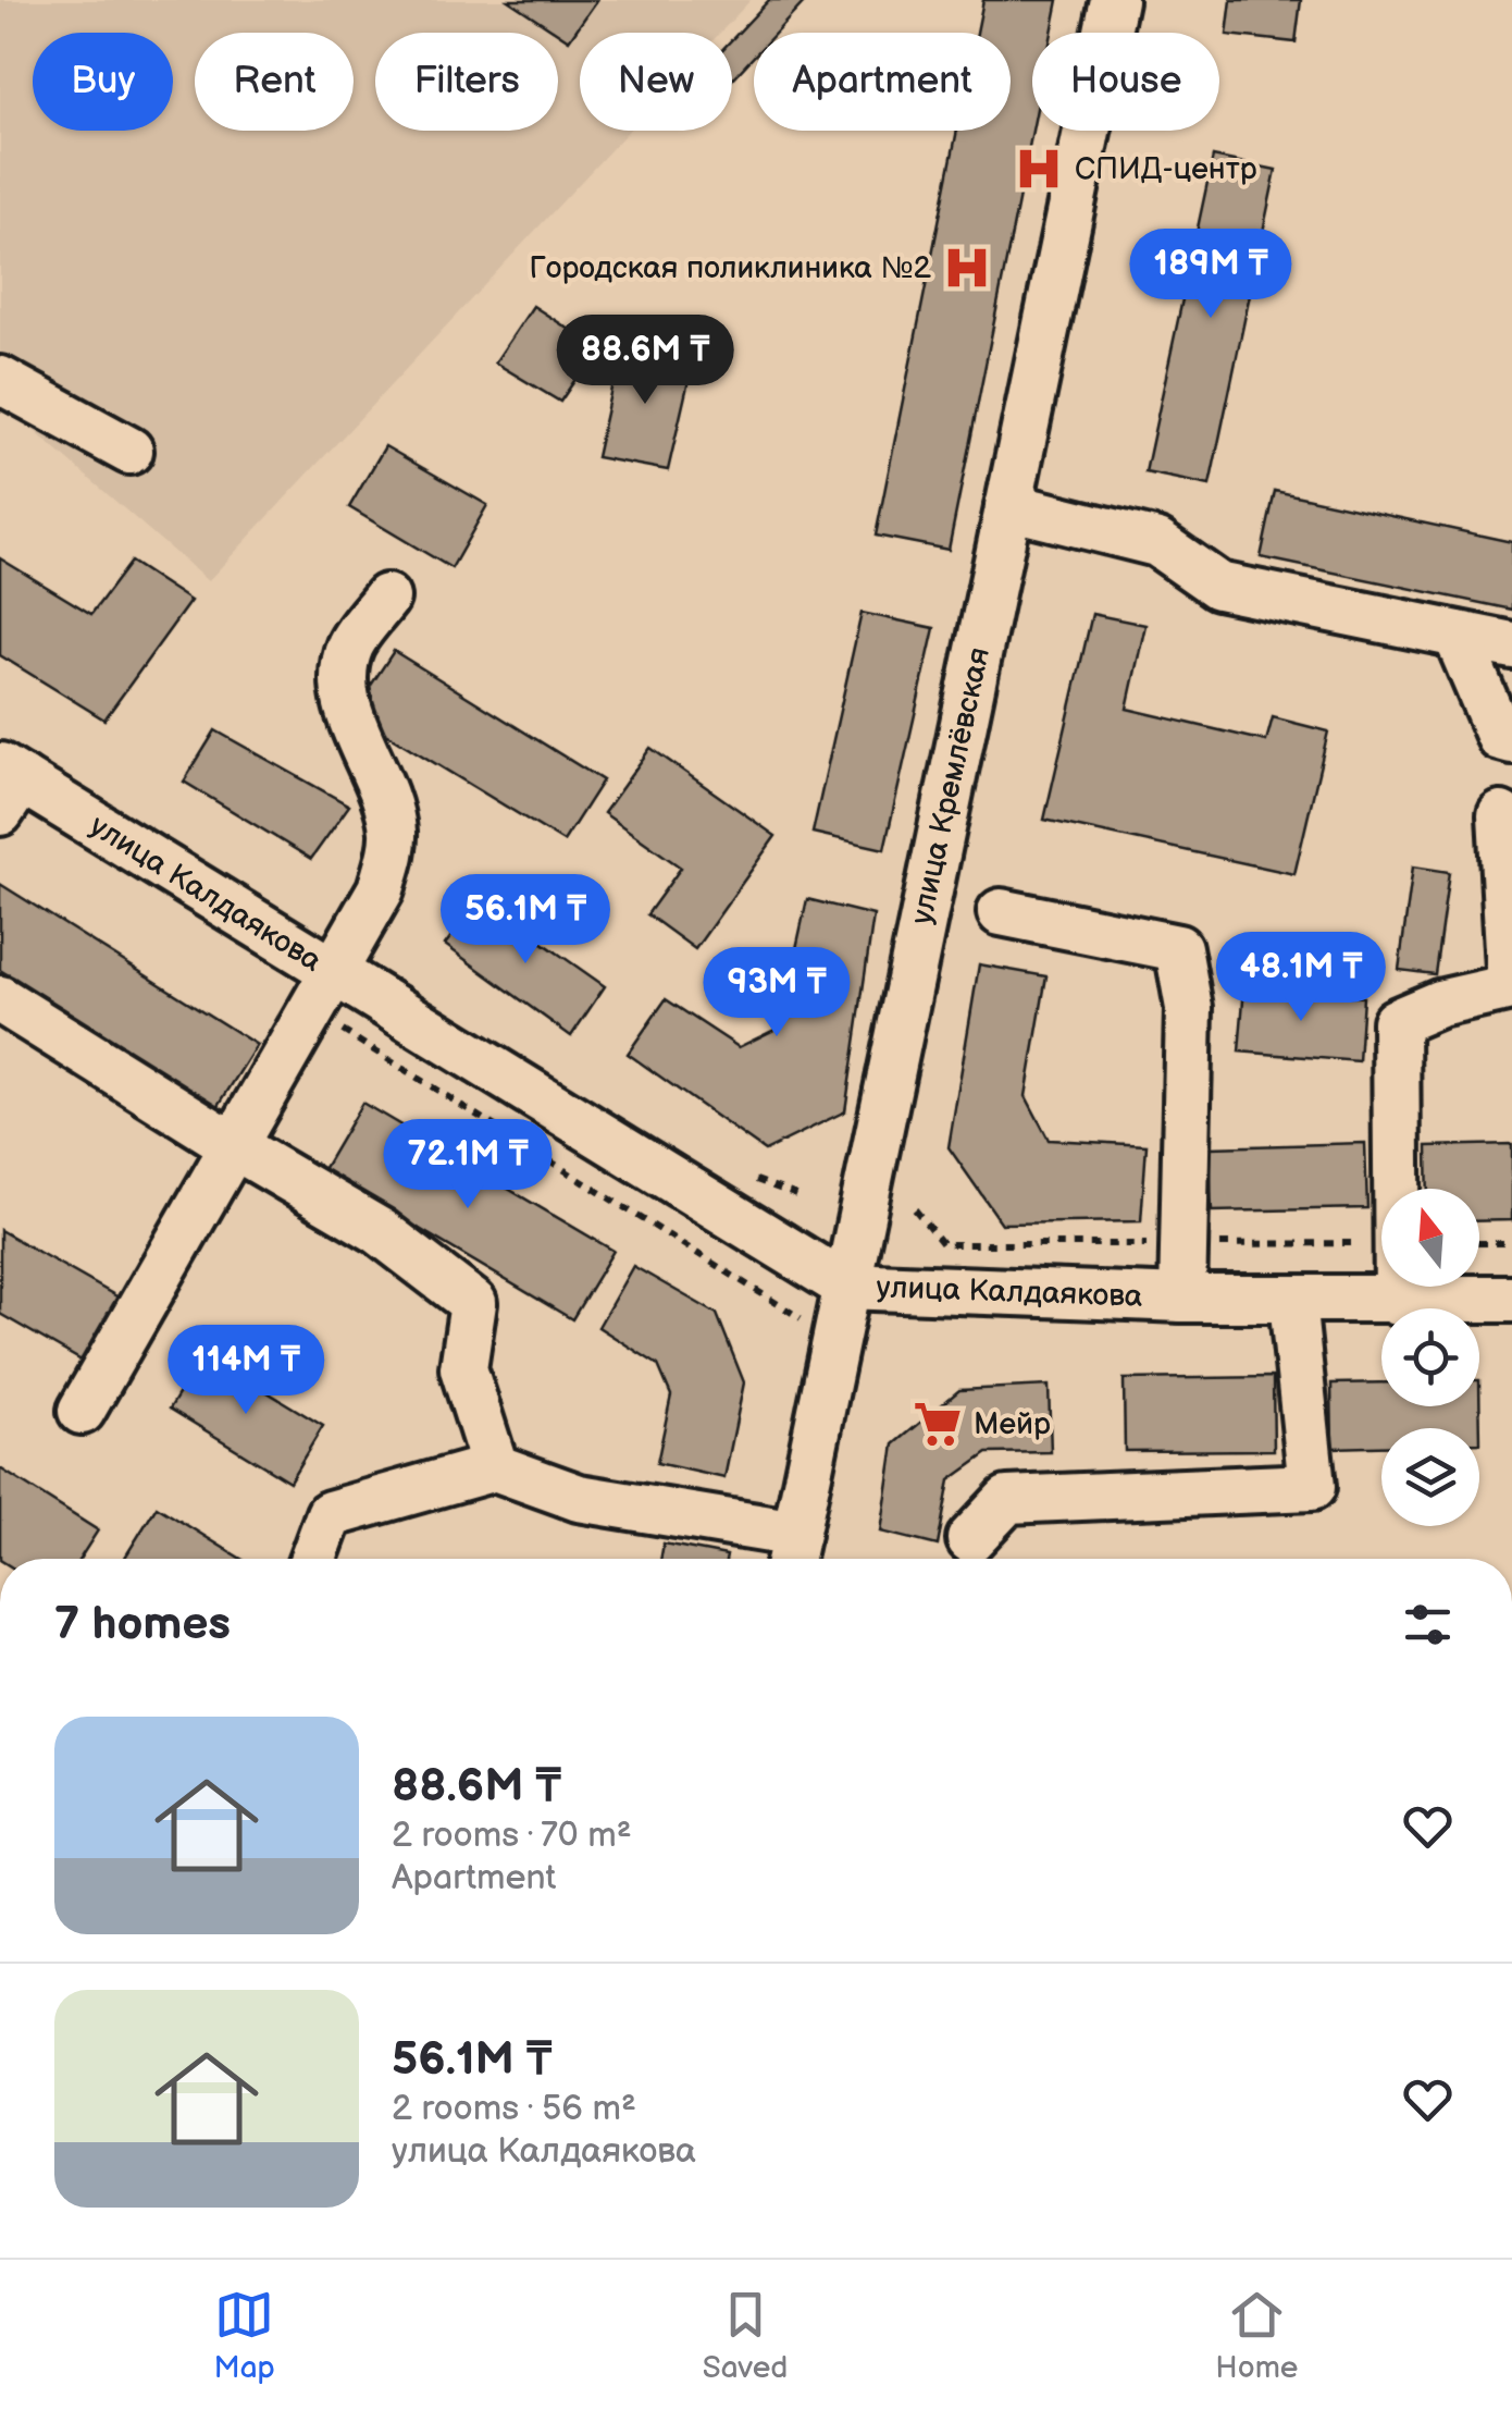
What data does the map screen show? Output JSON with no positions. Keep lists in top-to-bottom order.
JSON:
{
  "streets": {
    "street": ["улица Кремлёвская", "улица Калдаякова"]
  },
  "crossings": [
    ["улица Кремлёвская", "улица Калдаякова"]
  ],
  "places": {
    "hospital": ["СПИД-центр", "Городская поликлиника №2"],
    "supermarket": ["Мейр"]
  },
  "north": "top",
  "page": {
    "chip": [
      "Buy",
      "Rent",
      "Filters",
      "New",
      "Apartment",
      "House"
    ],
    "price": [
      "189M ₸",
      "88.6M ₸",
      "56.1M ₸",
      "48.1M ₸",
      "93M ₸",
      "72.1M ₸",
      "114M ₸"
    ],
    "heading": "7 homes",
    "list": [
      {
        "name": "88.6M ₸",
        "note": "2 rooms · 70 m² · Apartment"
      },
      {
        "name": "56.1M ₸",
        "note": "2 rooms · 56 m² · улица Калдаякова"
      }
    ],
    "tabs": ["Map", "Saved", "Home"]
  }
}
